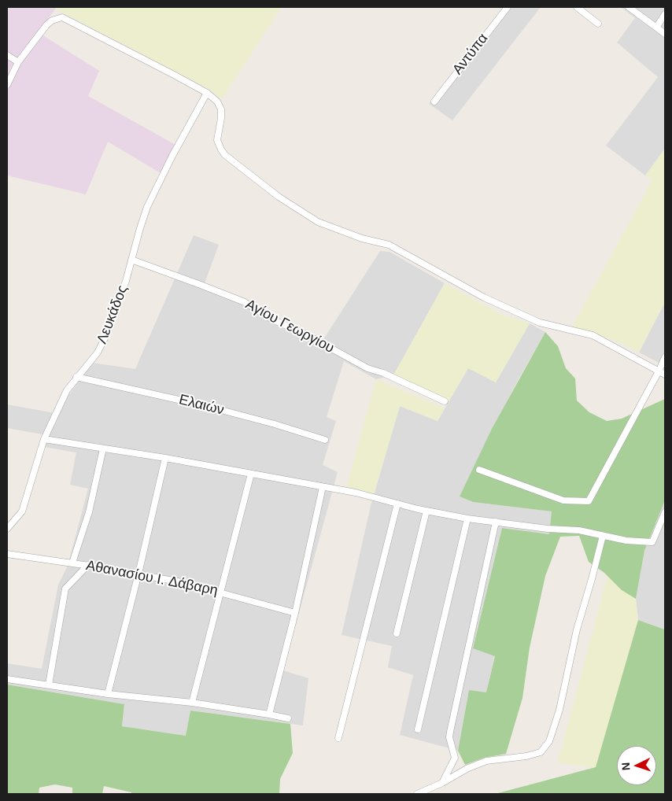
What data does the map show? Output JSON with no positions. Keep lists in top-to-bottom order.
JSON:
{
  "streets": {
    "street": [
      "Αντύπα",
      "Λευκάδος",
      "Αγίου Γεωργίου",
      "Ελαιών",
      "Αθανασίου Ι. Δάβαρη"
    ]
  },
  "crossings": [
    ["Λευκάδος", "Αγίου Γεωργίου"],
    ["Λευκάδος", "Ελαιών"]
  ],
  "north": "left"
}
